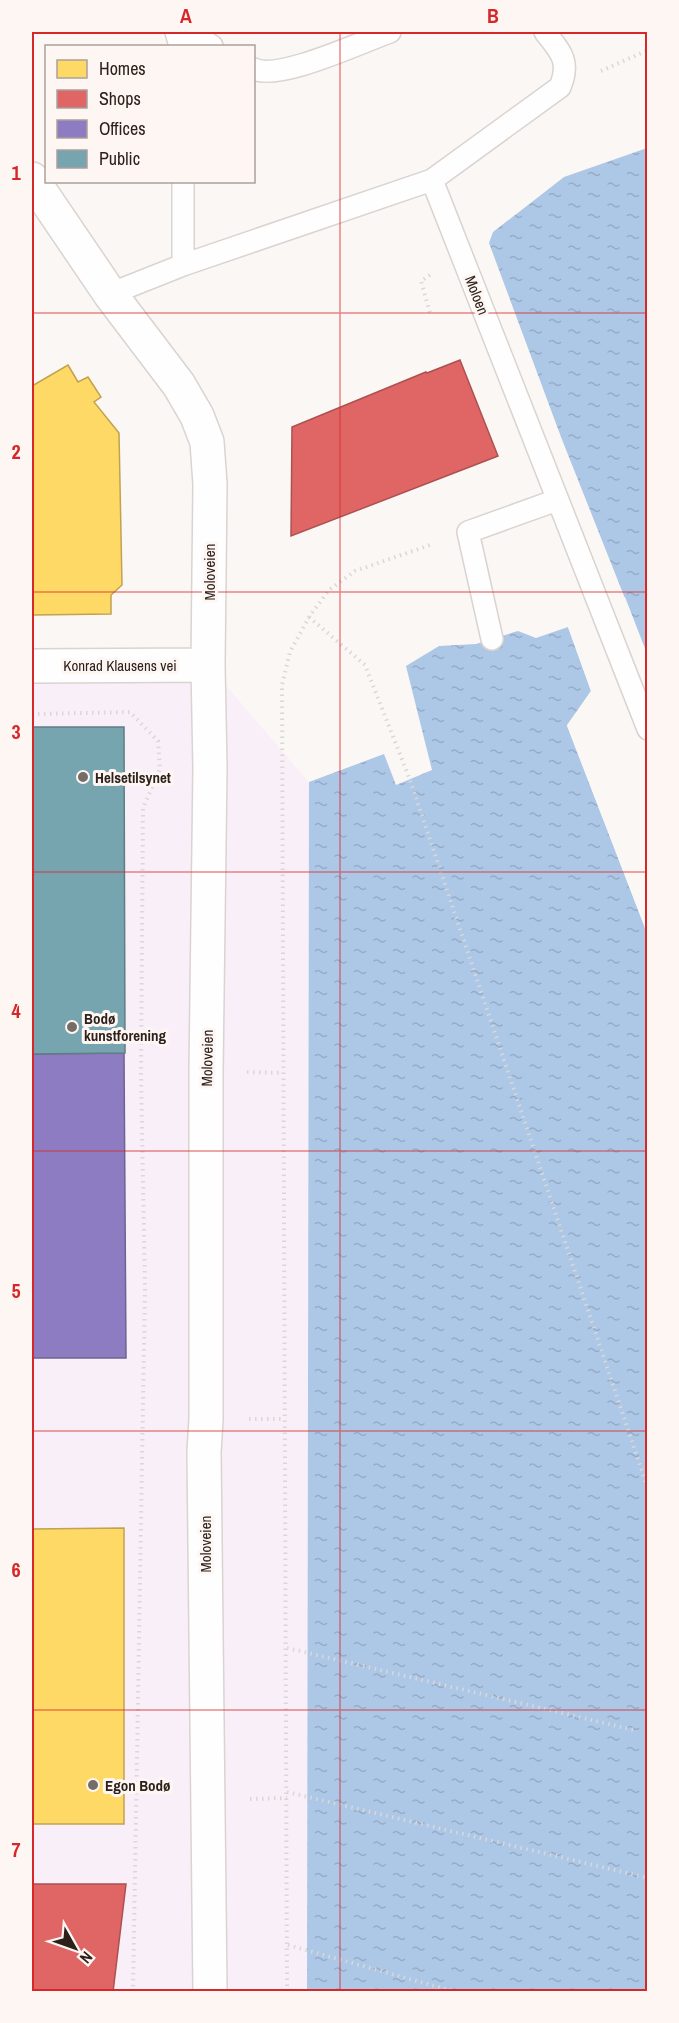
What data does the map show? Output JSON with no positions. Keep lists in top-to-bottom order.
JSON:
{
  "streets": {
    "street": ["Moloveien", "Konrad Klausens vei"],
    "lane": ["Moloen"]
  },
  "crossings": [
    ["Moloveien", "Konrad Klausens vei"]
  ],
  "places": ["Helsetilsynet", "Bodø kunstforening", "Egon Bodø"],
  "legend": [
    "Homes",
    "Shops",
    "Offices",
    "Public"
  ],
  "north": "bottom right",
  "grid": {
    "columns": ["A", "B"],
    "rows": [
      "1",
      "2",
      "3",
      "4",
      "5",
      "6",
      "7"
    ]
  }
}
